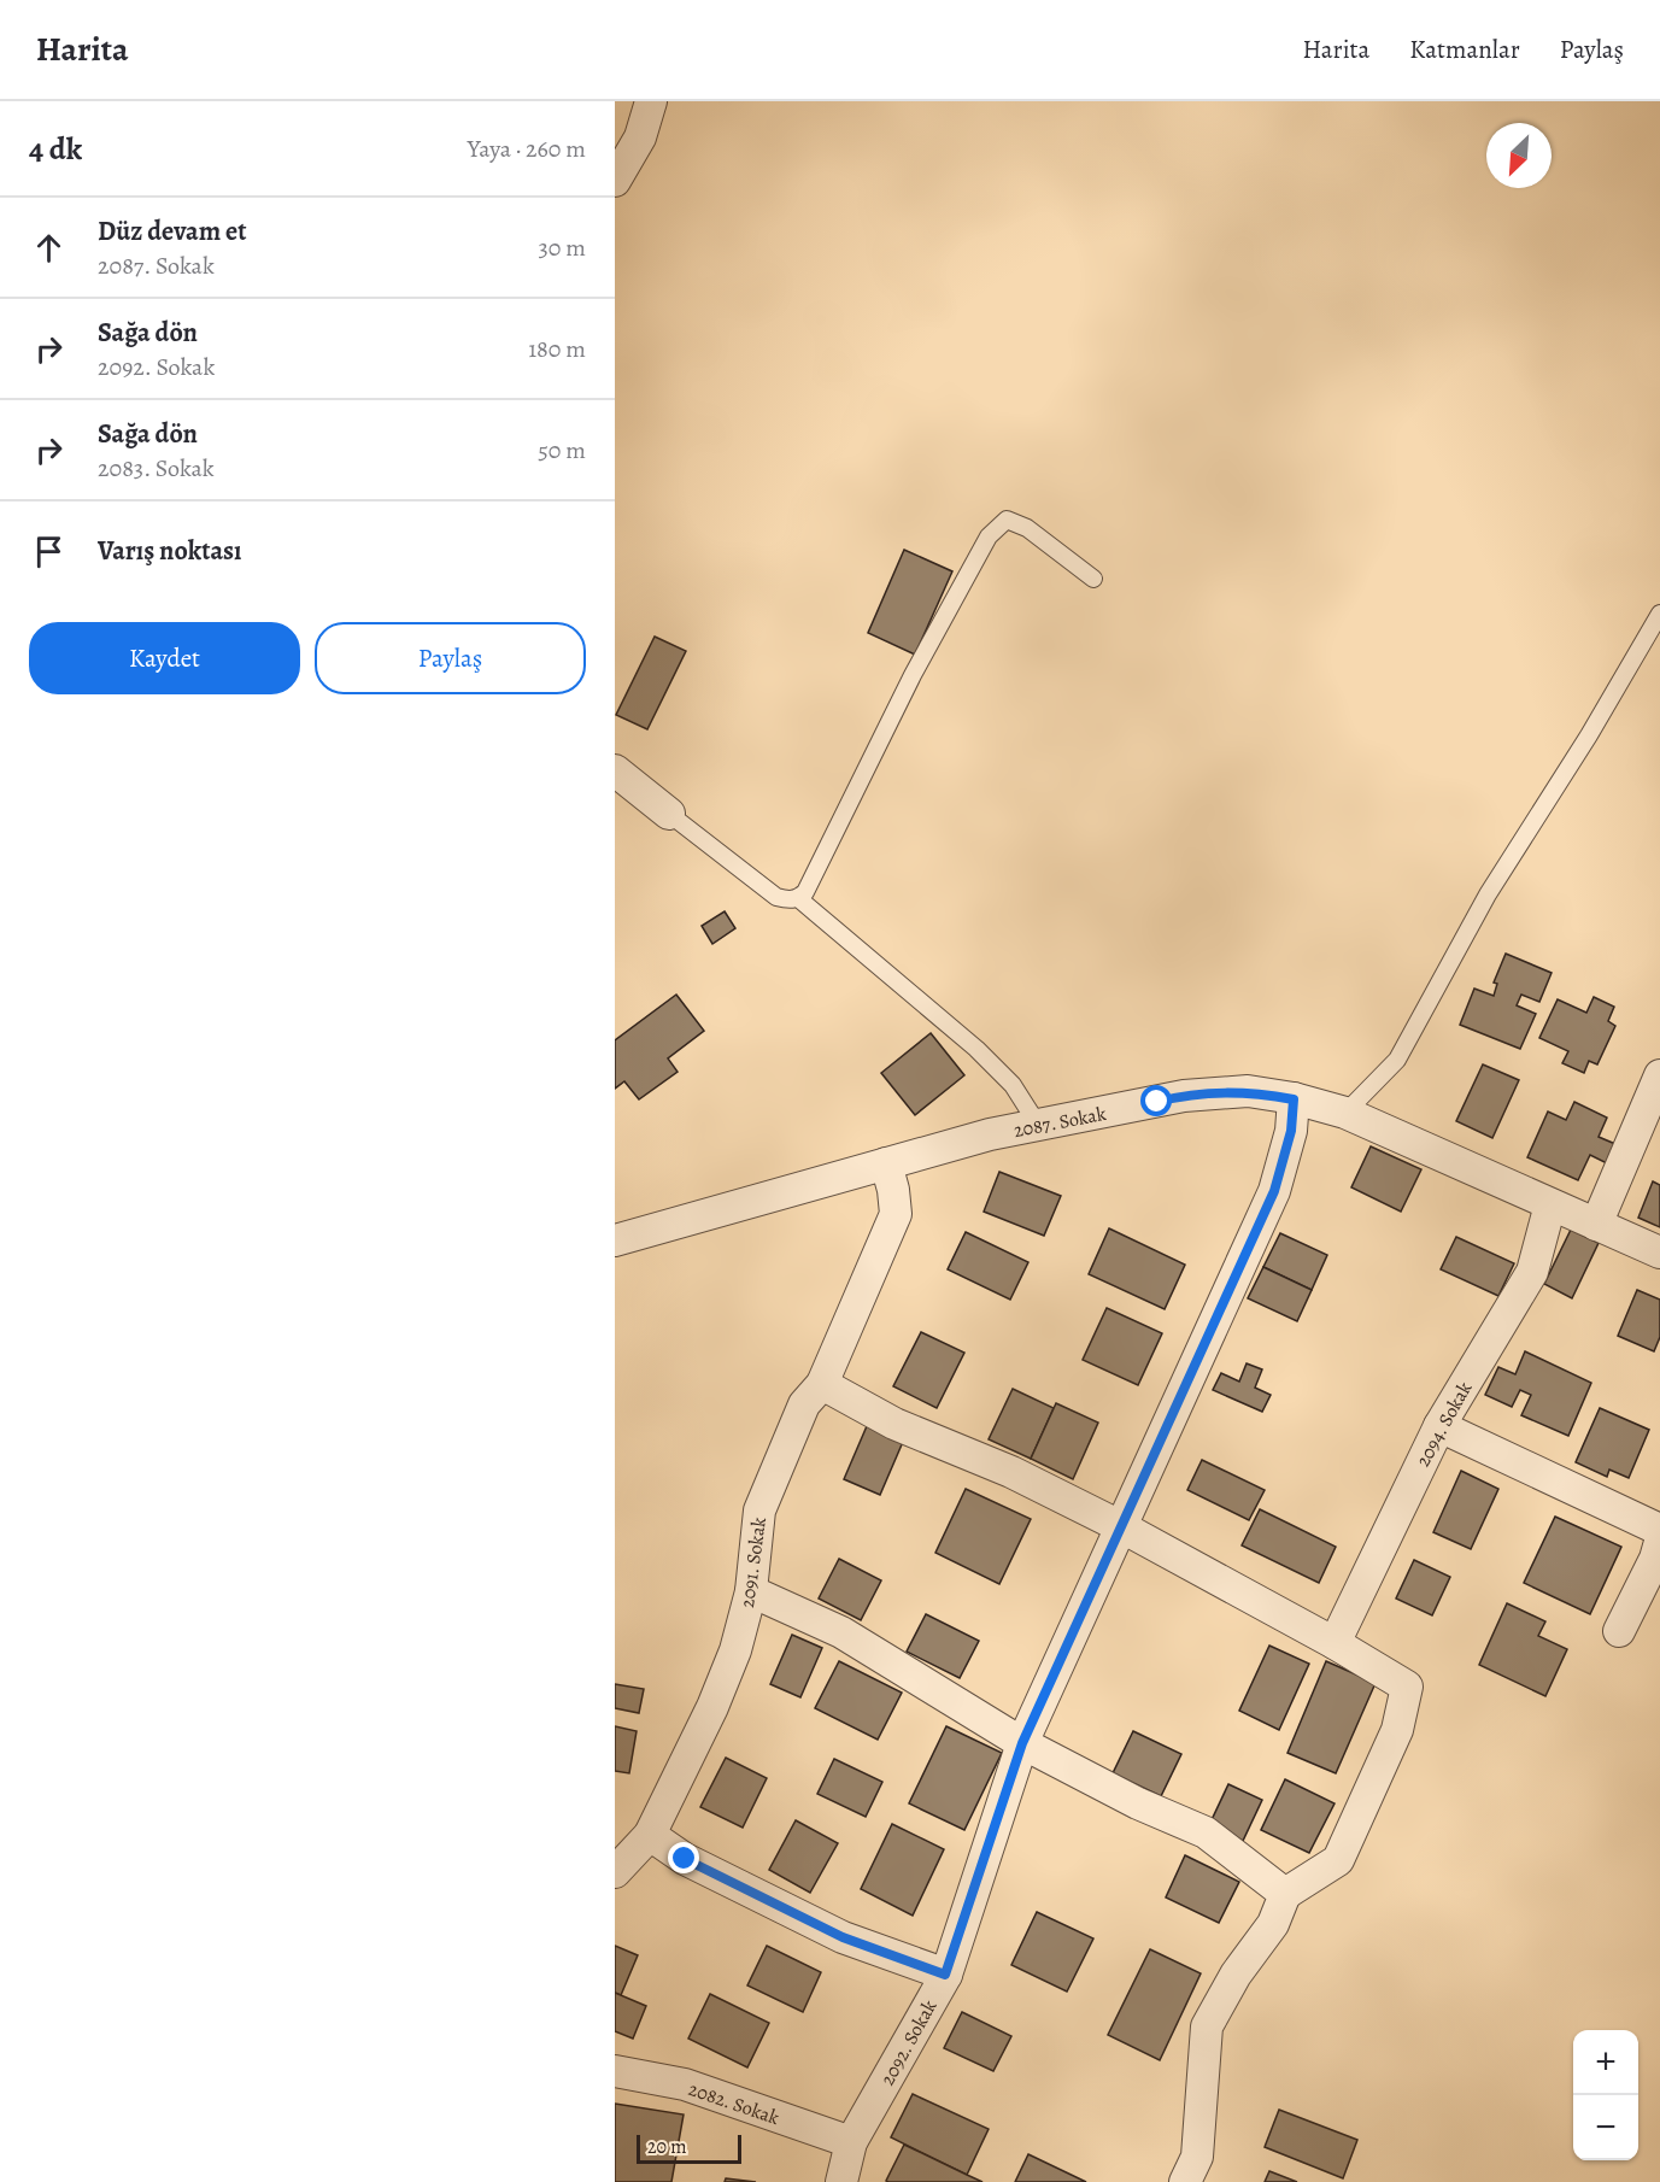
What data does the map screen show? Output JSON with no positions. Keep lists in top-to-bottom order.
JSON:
{
  "streets": {
    "street": [
      "2087. Sokak",
      "2094. Sokak",
      "2091. Sokak",
      "2092. Sokak",
      "2082. Sokak"
    ]
  },
  "crossings": [
    ["2087. Sokak", "2094. Sokak"],
    ["2087. Sokak", "2091. Sokak"],
    ["2087. Sokak", "2092. Sokak"],
    ["2092. Sokak", "2082. Sokak"]
  ],
  "scale_bar": "20 m",
  "north": "bottom left",
  "page": {
    "header": "Harita",
    "nav": ["Harita", "Katmanlar", "Paylaş"],
    "heading": ["4 dk", "Yaya · 260 m"],
    "list": [
      ["Düz devam et", "2087. Sokak", "30 m"],
      ["Sağa dön", "2092. Sokak", "180 m"],
      ["Sağa dön", "2083. Sokak", "50 m"],
      "Varış noktası"
    ],
    "buttons": ["Kaydet", "Paylaş"],
    "map_buttons": ["+", "−"],
    "scale": "20 m"
  }
}
